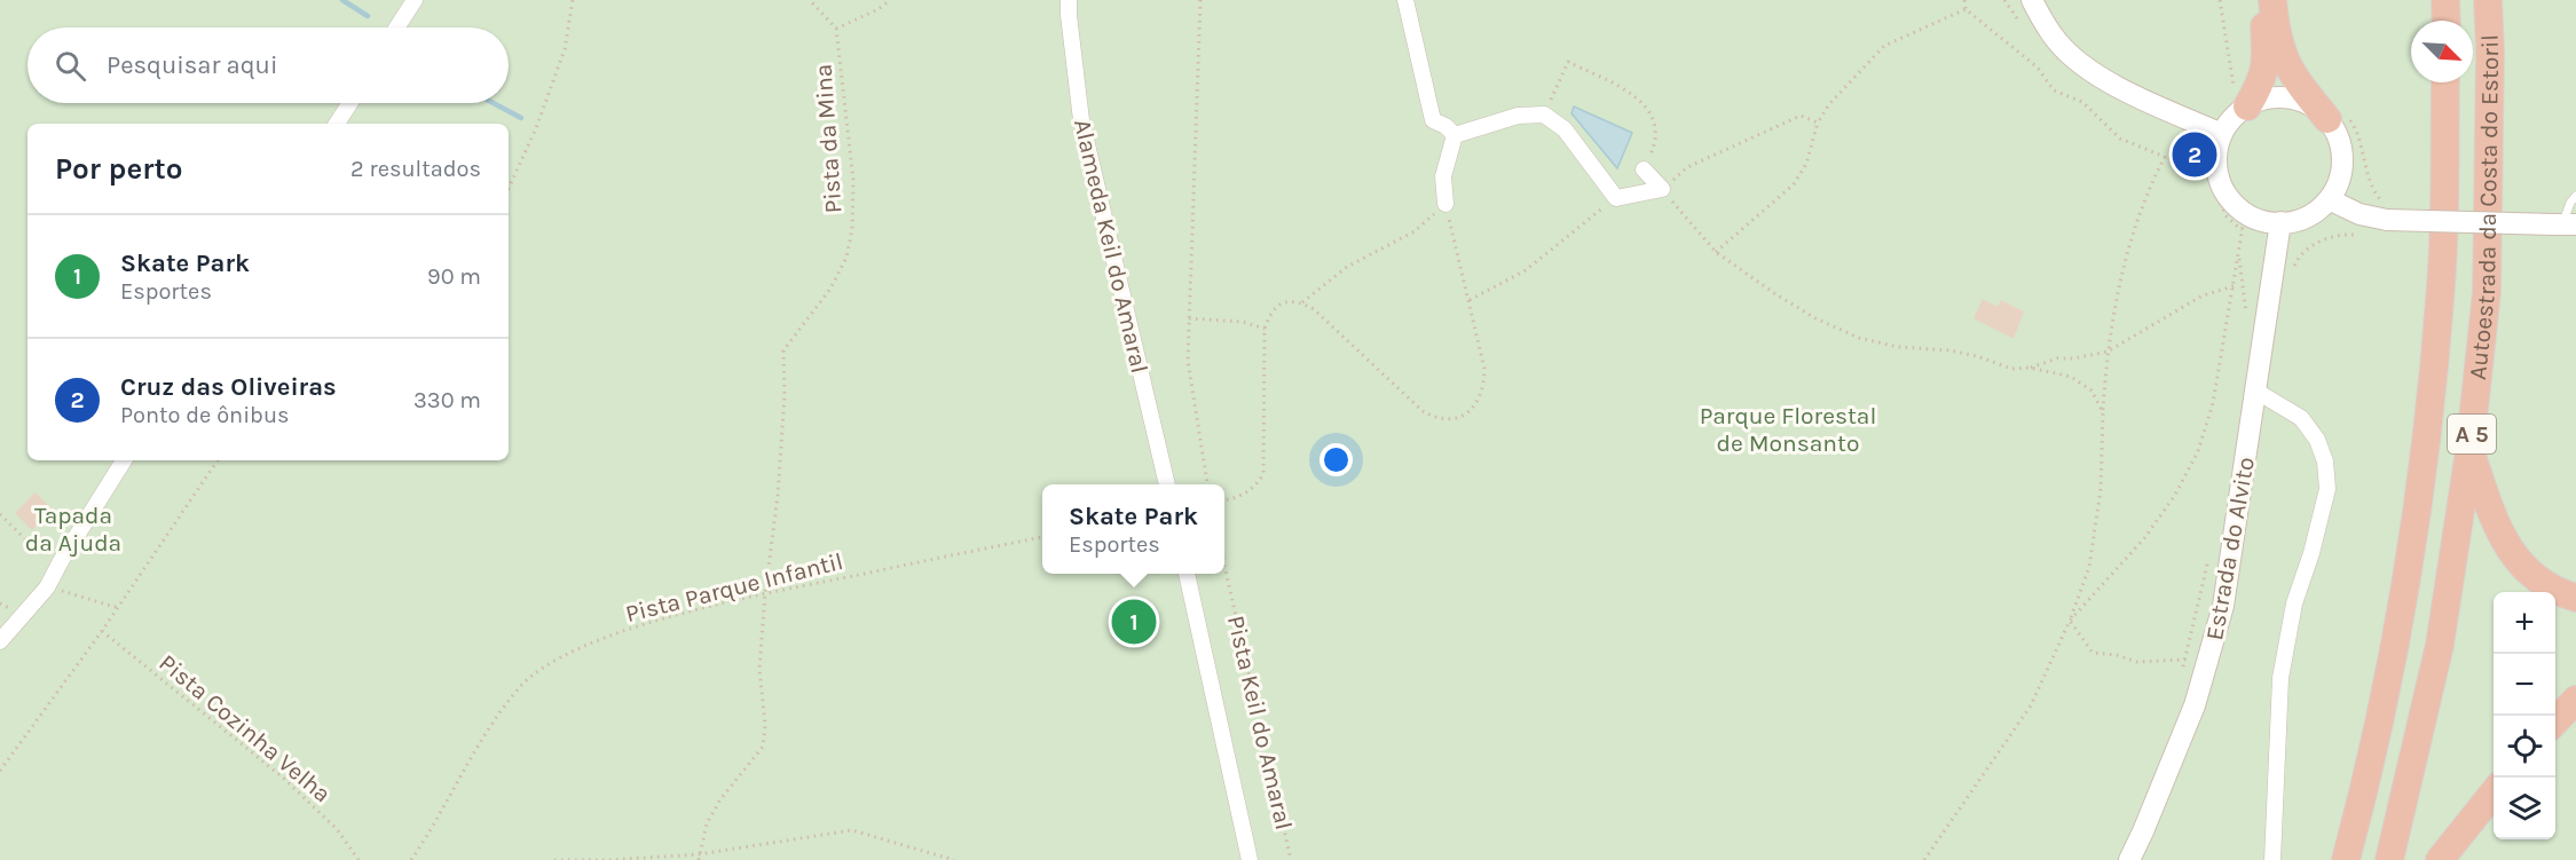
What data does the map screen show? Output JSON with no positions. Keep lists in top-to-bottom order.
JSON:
{
  "streets": {
    "highway": ["Autoestrada da Costa do Estoril", "A 5"],
    "street": ["Alameda Keil do Amaral", "Estrada do Alvito"],
    "path": [
      "Pista da Mina",
      "Pista Parque Infantil",
      "Pista Keil do Amaral",
      "Pista Cozinha Velha"
    ]
  },
  "crossings": [
    ["Pista da Mina", "Pista Parque Infantil"]
  ],
  "parks": ["Parque Florestal de Monsanto", "Tapada da Ajuda"],
  "north": "bottom right",
  "page": {
    "search": "Pesquisar aqui",
    "heading": ["Por perto", "2 resultados"],
    "pins": ["2", "1"],
    "list": [
      {
        "mark": "1",
        "name": "Skate Park",
        "note": "Esportes",
        "value": "90 m"
      },
      {
        "mark": "2",
        "name": "Cruz das Oliveiras",
        "note": "Ponto de ônibus",
        "value": "330 m"
      }
    ],
    "popup": ["Skate Park", "Esportes"],
    "map_buttons": ["+", "−"]
  }
}
